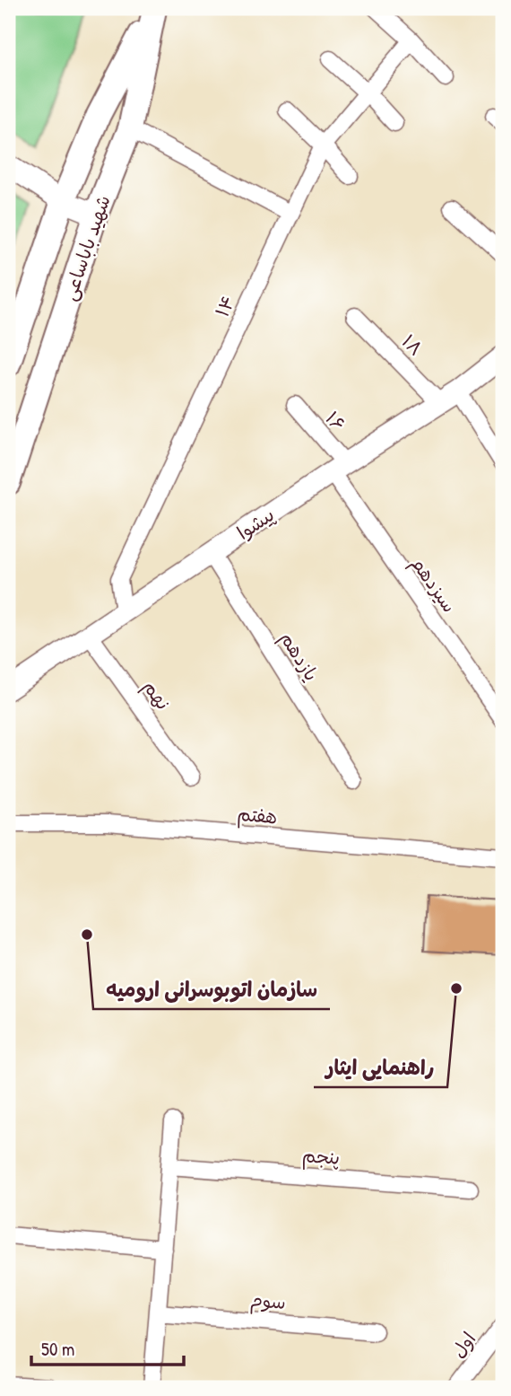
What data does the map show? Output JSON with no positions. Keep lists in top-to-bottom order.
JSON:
{
  "streets": {
    "main road": ["شهید باباساعی"],
    "street": [
      "۱۴",
      "۱۸",
      "۱۶",
      "پیشوا",
      "سیزدهم",
      "یازدهم",
      "نهم",
      "هفتم",
      "پنجم",
      "سوم",
      "اول"
    ]
  },
  "crossings": [
    ["۱۴", "پیشوا"],
    ["۱۸", "پیشوا"],
    ["۱۶", "پیشوا"],
    ["۱۶", "سیزدهم"],
    ["پیشوا", "سیزدهم"],
    ["پیشوا", "یازدهم"],
    ["پیشوا", "نهم"]
  ],
  "places": ["سازمان اتوبوسرانی ارومیه", "راهنمایی ایثار"],
  "scale_bar": "50 m"
}
